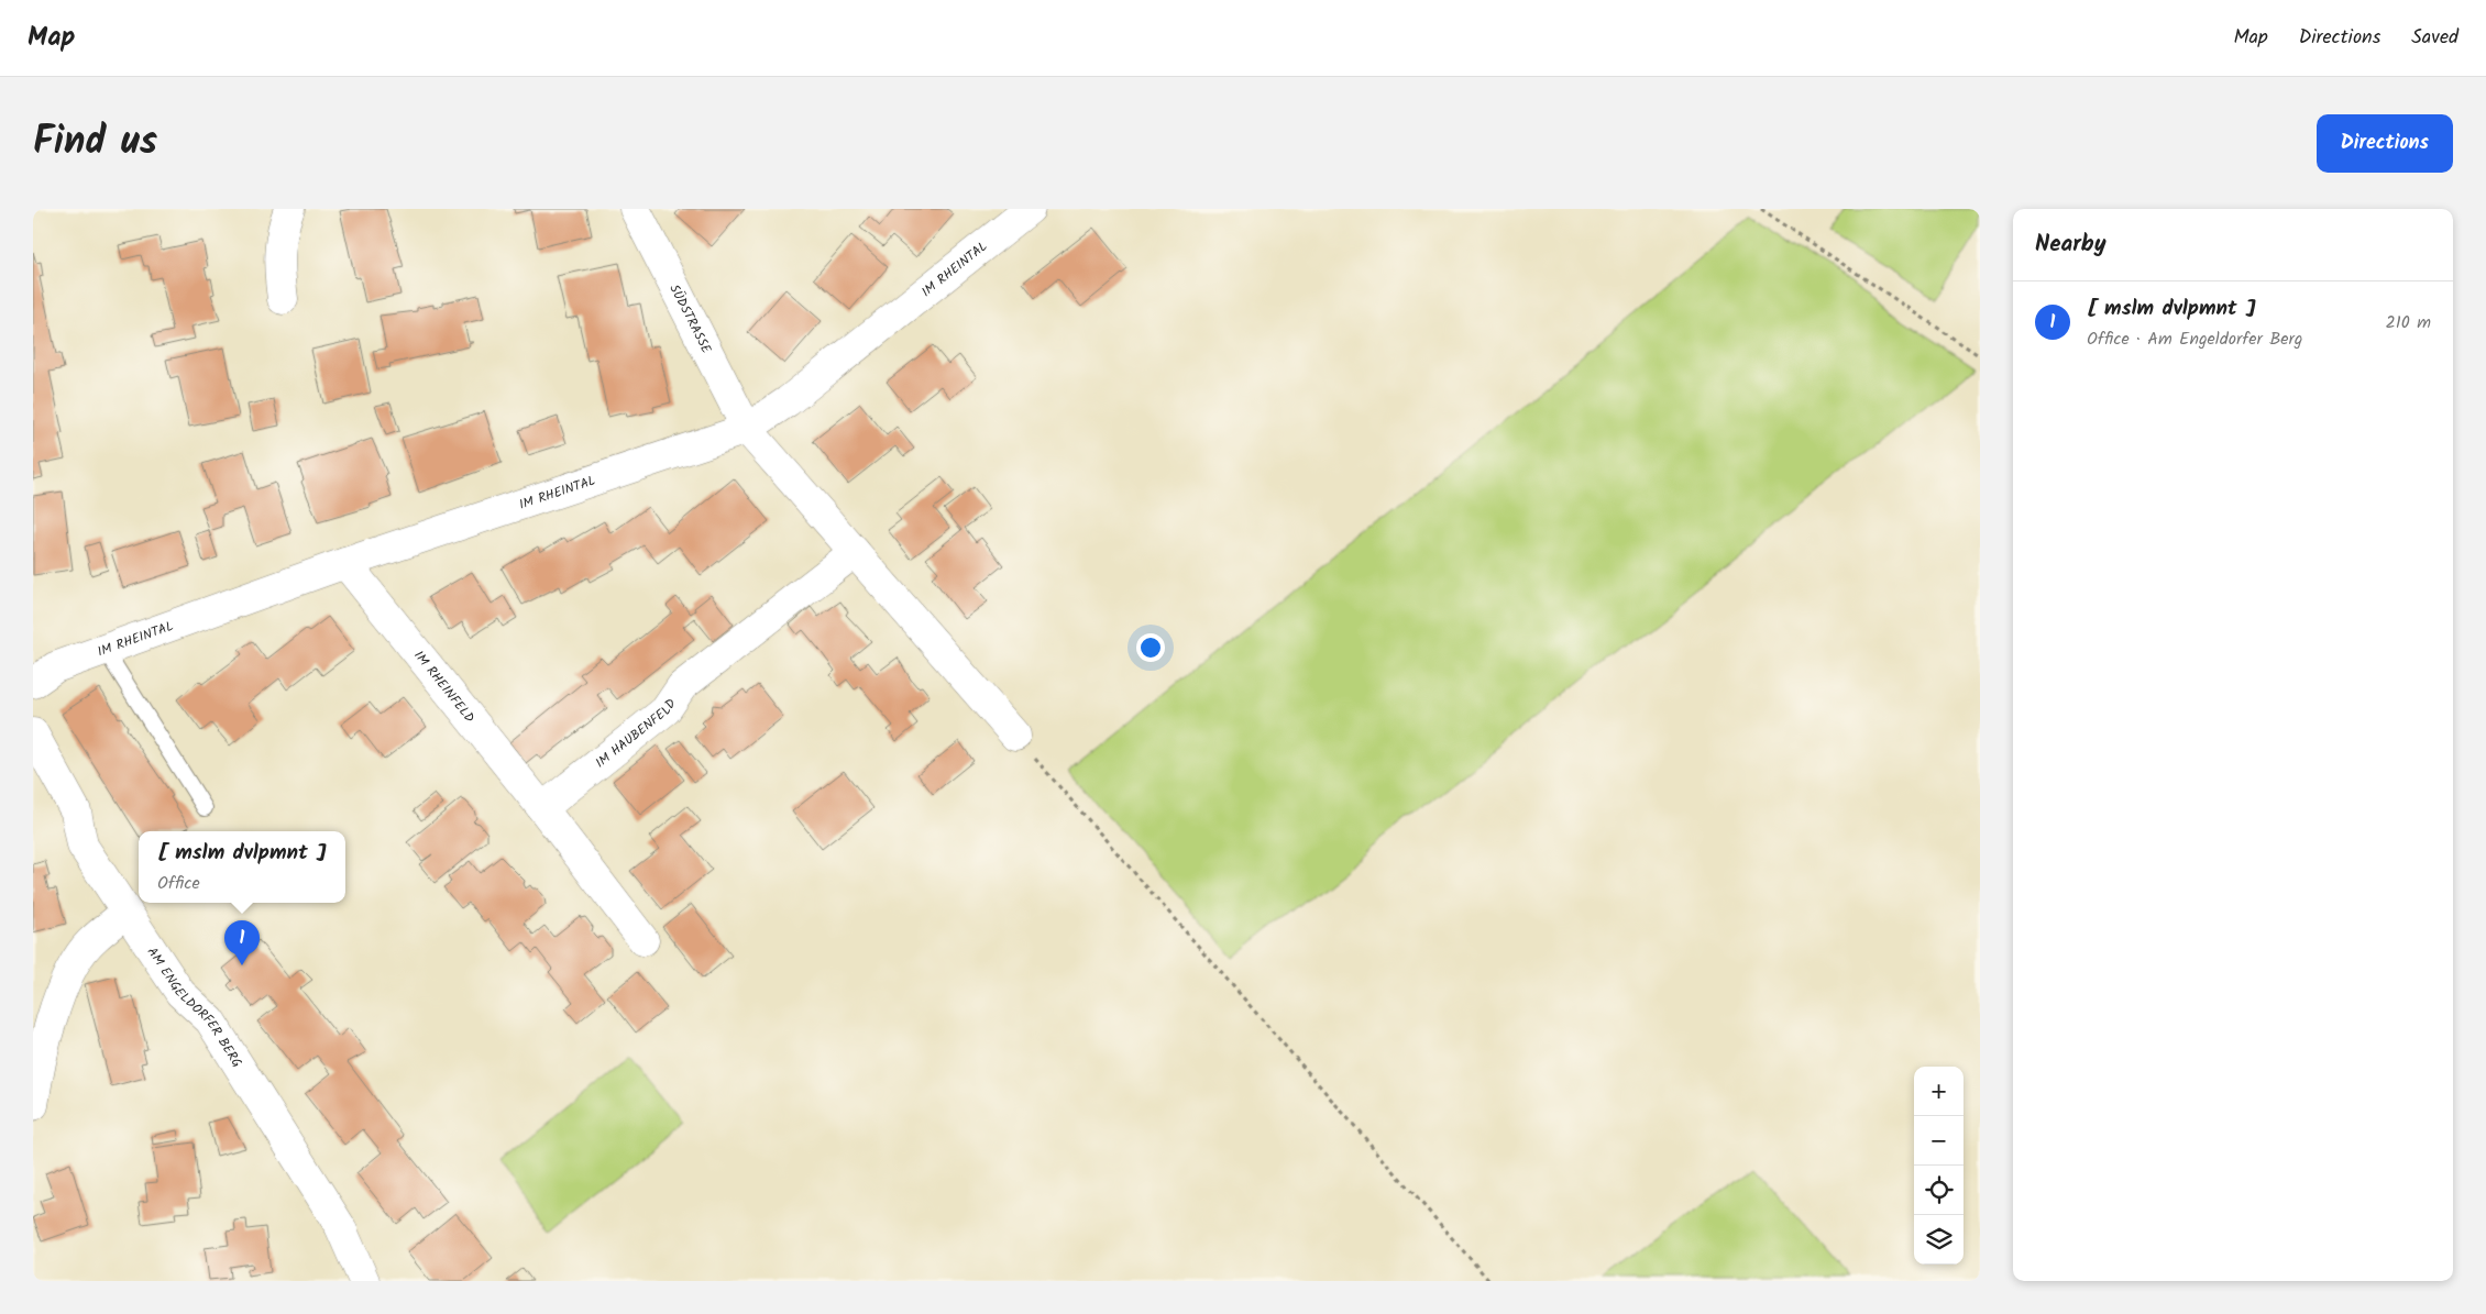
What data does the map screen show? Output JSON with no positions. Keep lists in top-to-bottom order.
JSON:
{
  "streets": {
    "street": [
      "IM RHEINTAL",
      "SÜDSTRASSE",
      "IM RHEINFELD",
      "IM HAUBENFELD",
      "AM ENGELDORFER BERG"
    ]
  },
  "crossings": [
    ["IM RHEINTAL", "SÜDSTRASSE"],
    ["IM RHEINTAL", "IM RHEINFELD"],
    ["IM RHEINFELD", "IM HAUBENFELD"]
  ],
  "page": {
    "header": "Map",
    "nav": ["Map", "Directions", "Saved"],
    "title": "Find us",
    "buttons": "Directions",
    "heading": "Nearby",
    "list": [
      {
        "mark": "1",
        "name": "[ mslm dvlpmnt ]",
        "note": "Office · Am Engeldorfer Berg",
        "value": "210 m"
      }
    ],
    "popup": ["[ mslm dvlpmnt ]", "Office"],
    "pins": "1",
    "map_buttons": ["+", "−"]
  }
}
